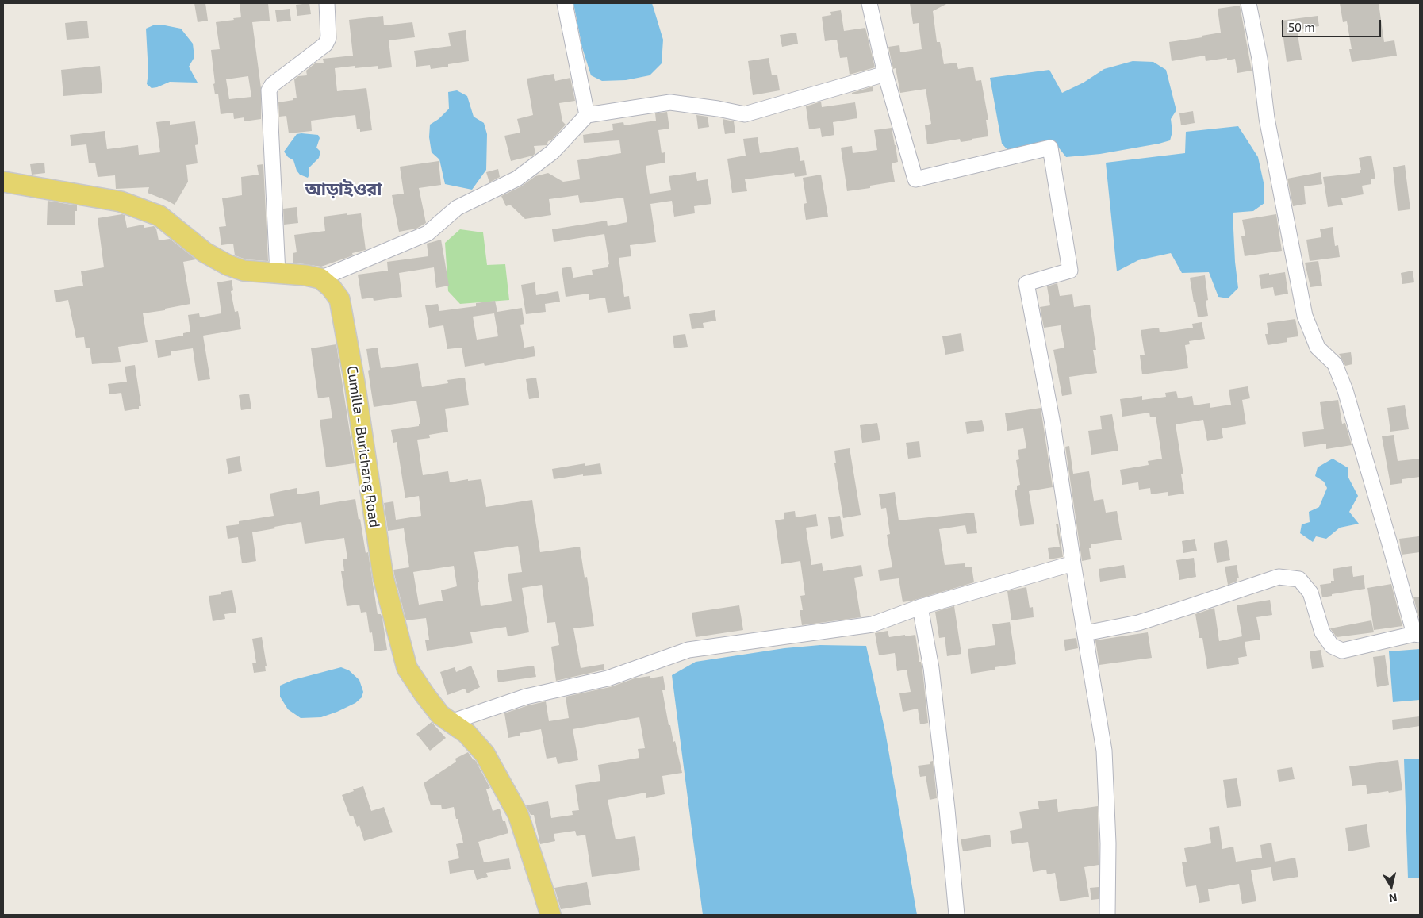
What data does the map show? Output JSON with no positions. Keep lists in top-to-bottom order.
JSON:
{
  "streets": {
    "main road": ["Cumilla - Burichang Road"]
  },
  "districts": ["আড়াইওরা"],
  "scale_bar": "50 m",
  "north": "bottom"
}
